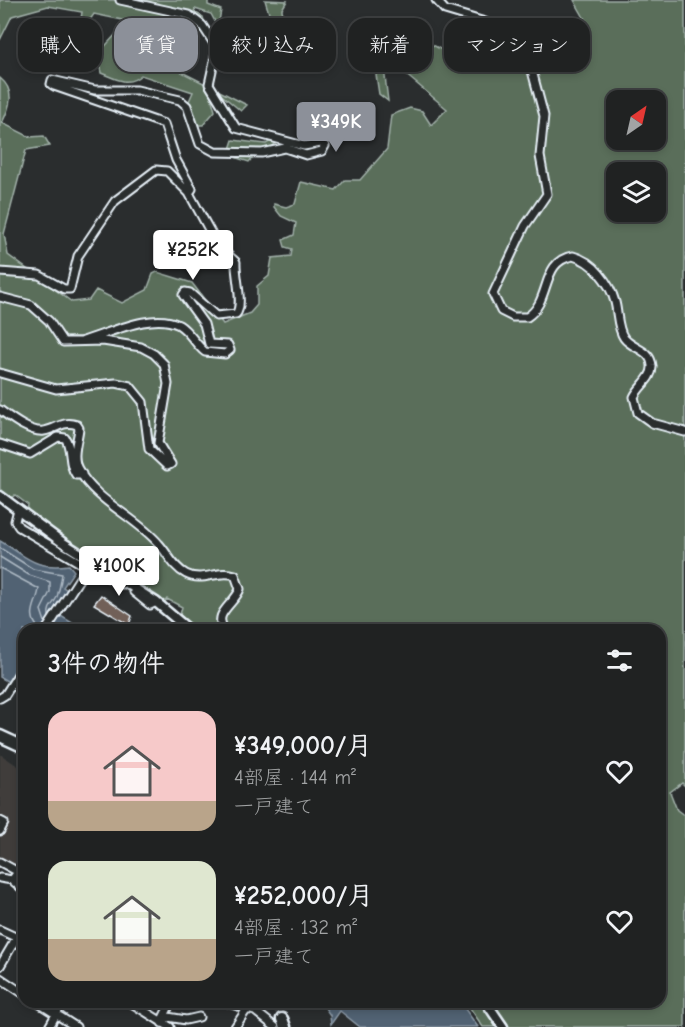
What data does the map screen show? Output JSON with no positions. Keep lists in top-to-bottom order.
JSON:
{
  "north": "top right",
  "page": {
    "chip": [
      "購入",
      "賃貸",
      "絞り込み",
      "新着",
      "マンション"
    ],
    "price": ["¥349K", "¥252K", "¥100K"],
    "heading": "3件の物件",
    "list": [
      {
        "name": "¥349,000/月",
        "note": "4部屋 · 144 m² · 一戸建て"
      },
      {
        "name": "¥252,000/月",
        "note": "4部屋 · 132 m² · 一戸建て"
      }
    ]
  }
}
